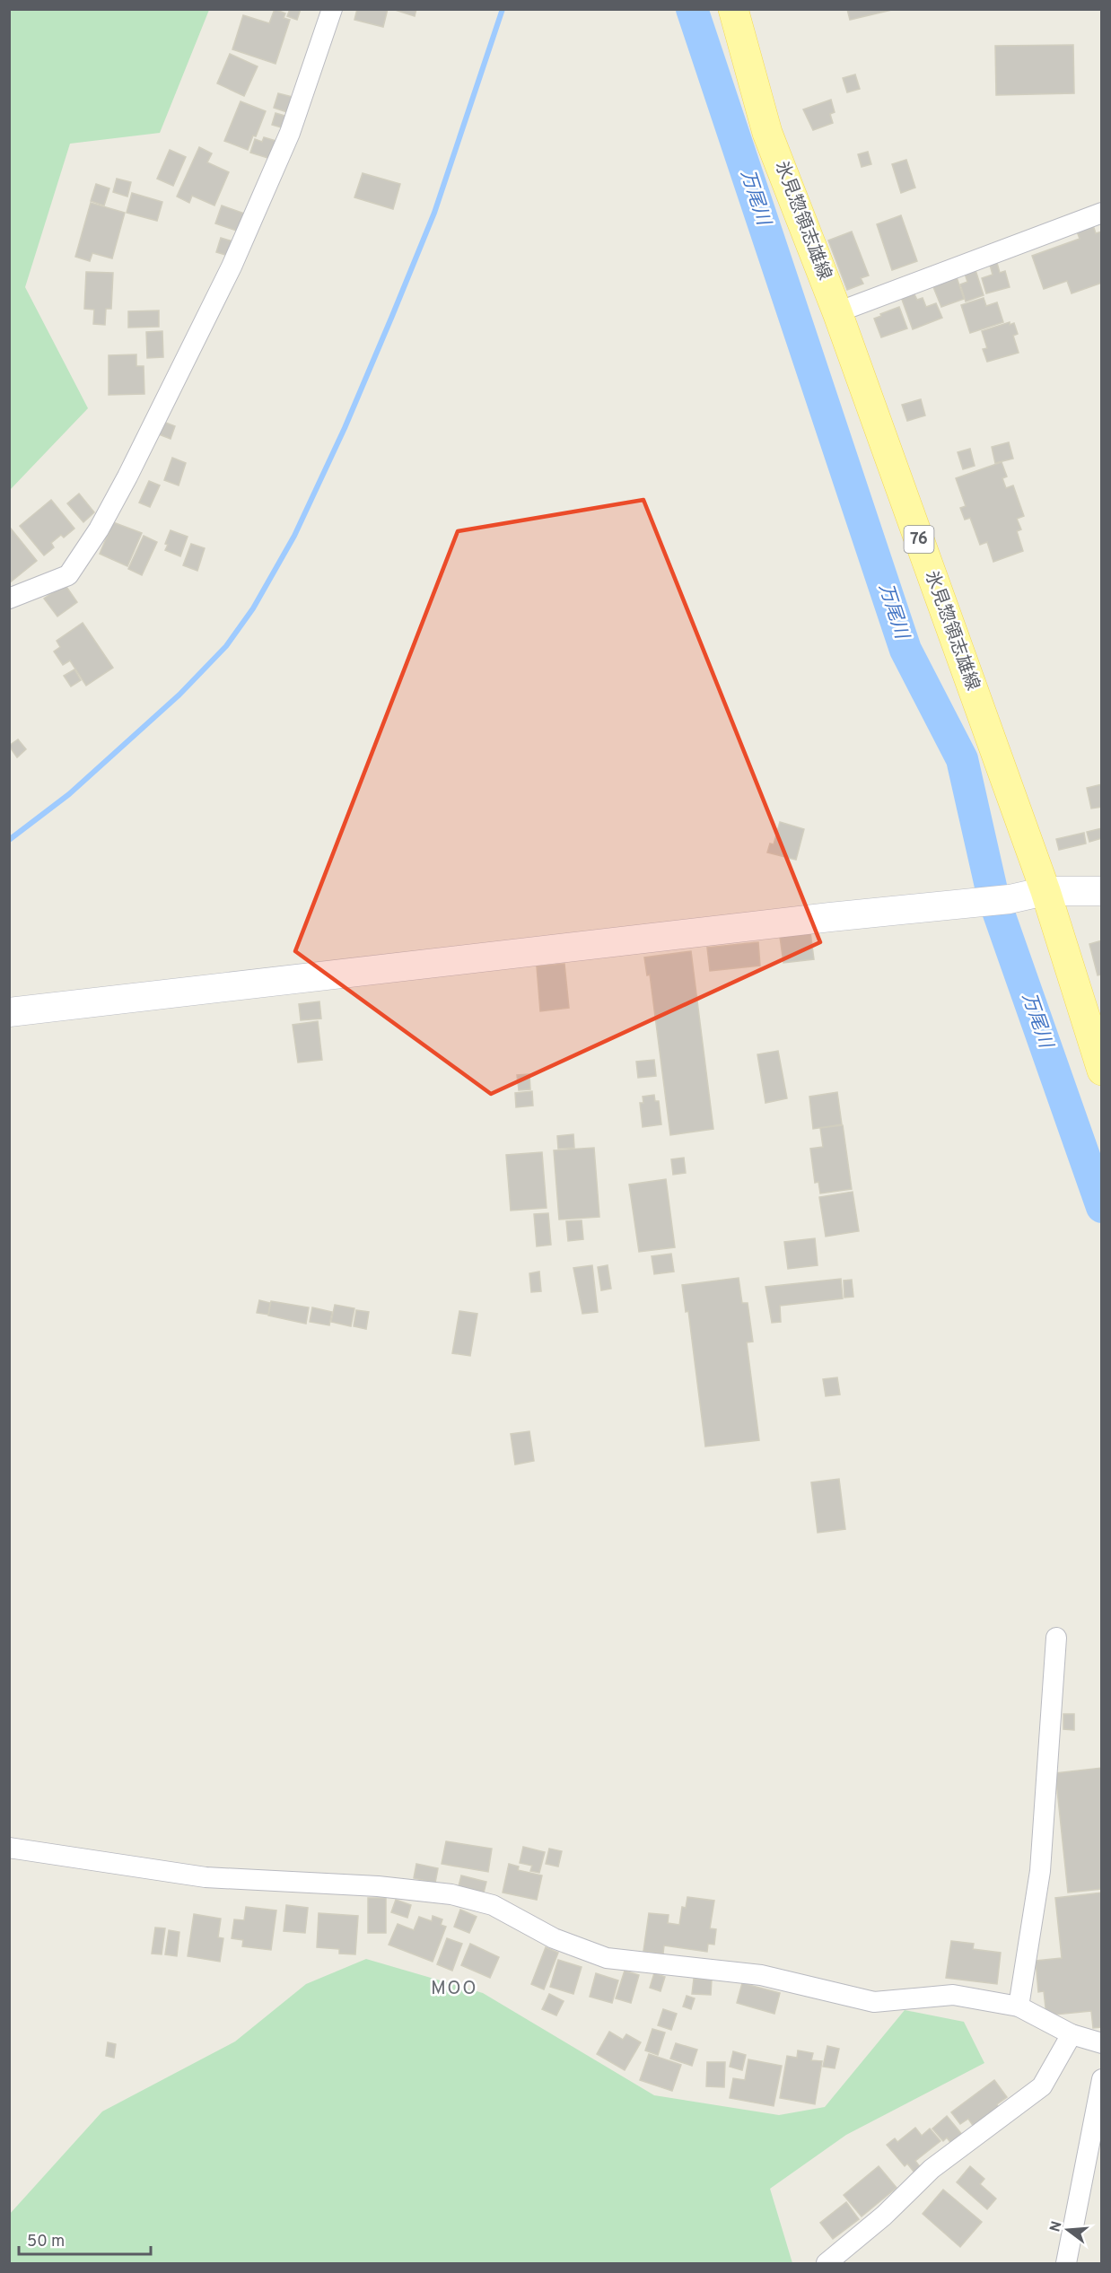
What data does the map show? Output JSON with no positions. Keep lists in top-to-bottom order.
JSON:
{
  "streets": {
    "main road": ["氷見惣領志雄線", "76"]
  },
  "districts": ["MOO"],
  "water": ["万尾川"],
  "scale_bar": "50 m",
  "north": "left"
}
